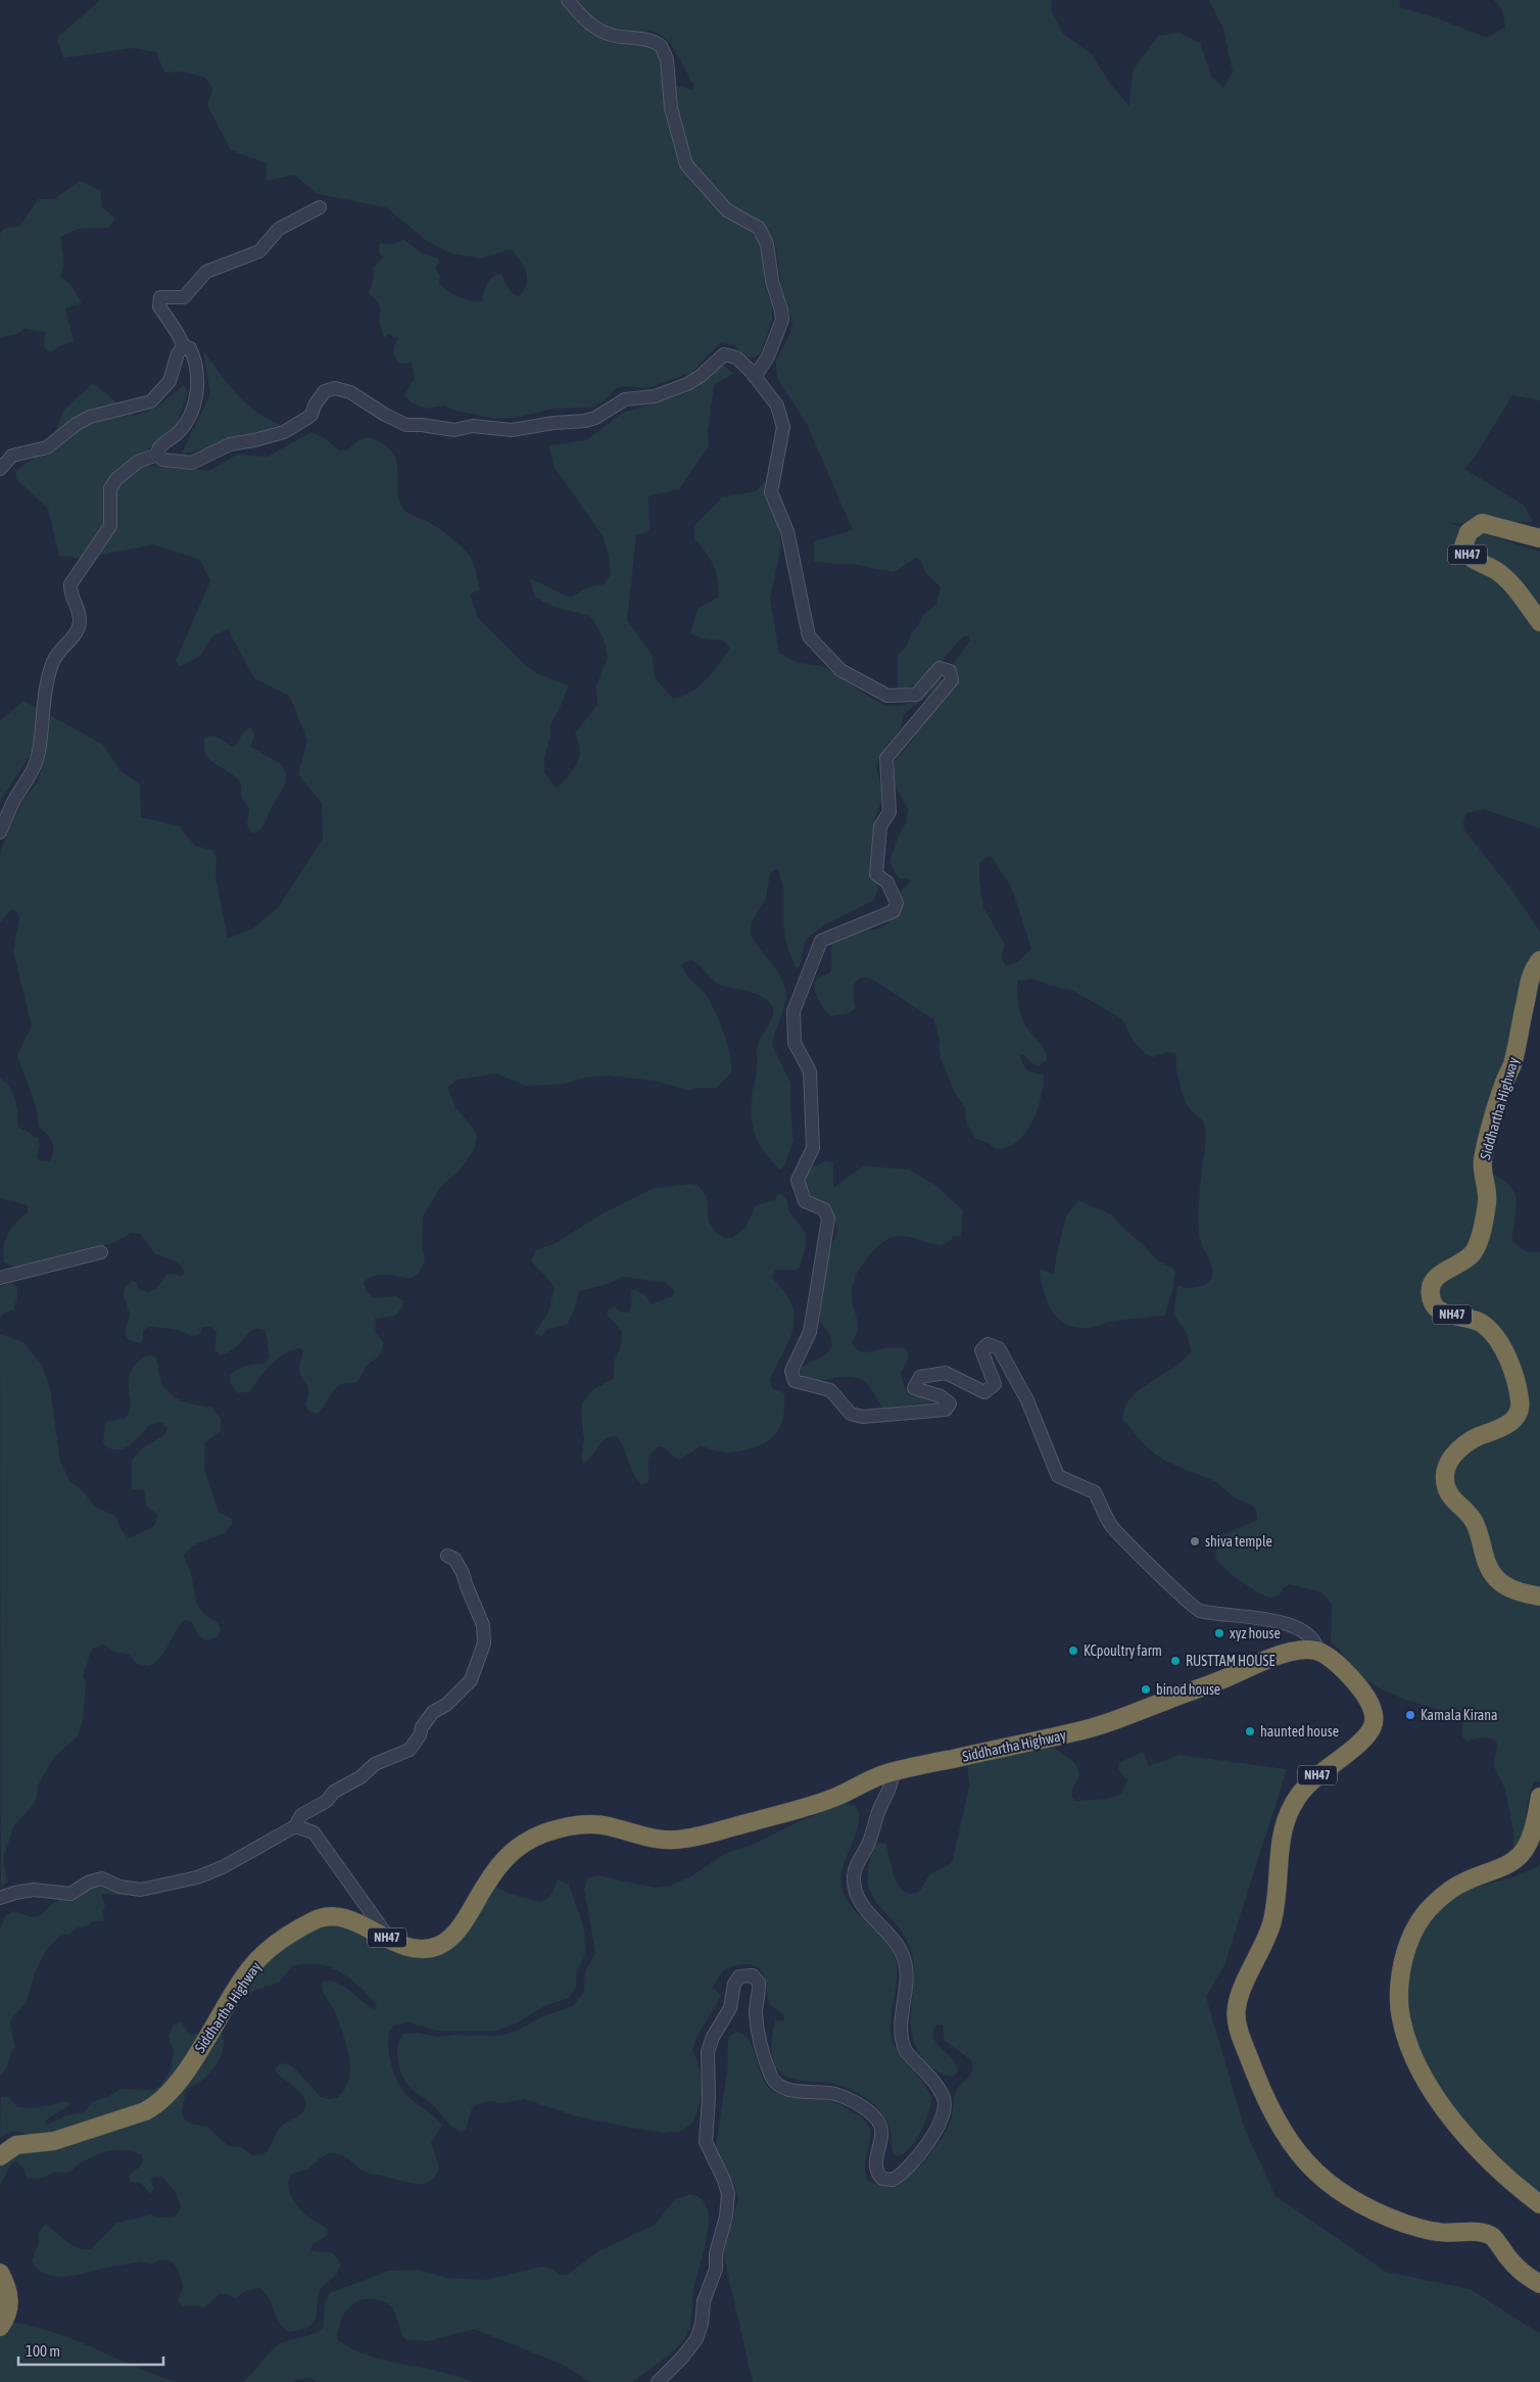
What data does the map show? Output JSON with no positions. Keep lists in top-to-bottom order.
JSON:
{
  "streets": {
    "highway": ["NH47", "Siddhartha Highway"]
  },
  "crossings": [
    ["NH47", "Siddhartha Highway"]
  ],
  "places": [
    "shiva temple",
    "xyz house",
    "KCpoultry farm",
    "RUSTTAM HOUSE",
    "binod house",
    "Kamala Kirana",
    "haunted house"
  ],
  "scale_bar": "100 m"
}
